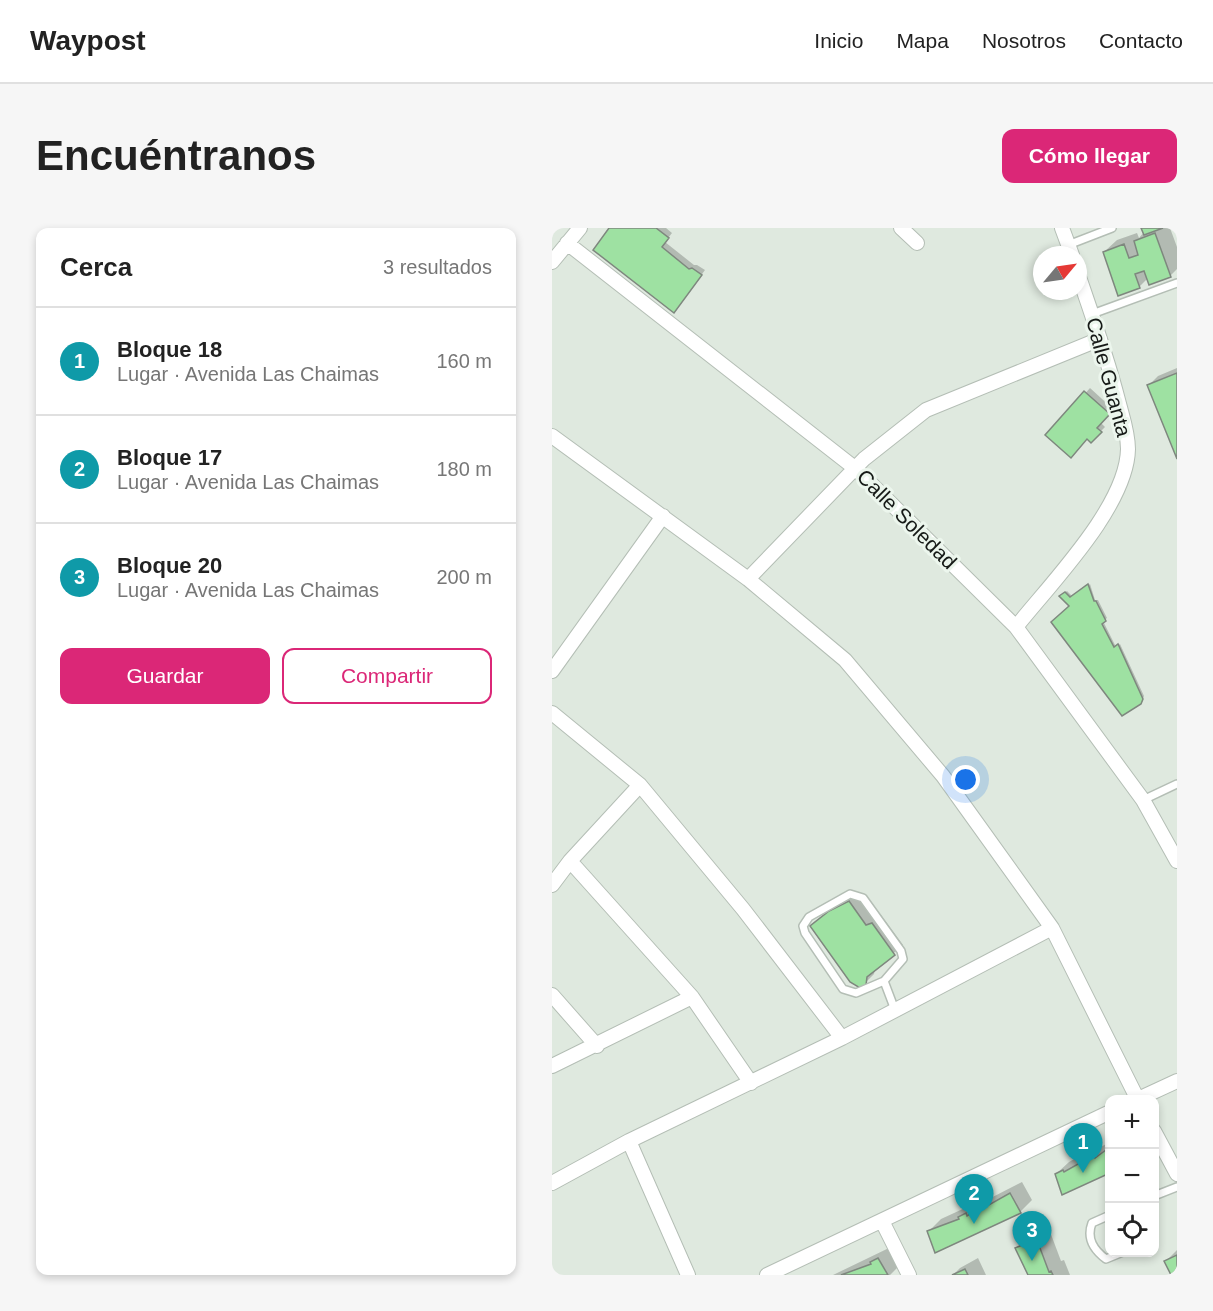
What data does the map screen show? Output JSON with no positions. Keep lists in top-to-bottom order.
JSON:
{
  "streets": {
    "street": ["Calle Guanta", "Calle Soledad"]
  },
  "crossings": [
    ["Calle Guanta", "Calle Soledad"]
  ],
  "north": "top right",
  "page": {
    "header": "Waypost",
    "nav": [
      "Inicio",
      "Mapa",
      "Nosotros",
      "Contacto"
    ],
    "buttons": [
      "Cómo llegar",
      ["Guardar", "Compartir"]
    ],
    "title": "Encuéntranos",
    "heading": ["Cerca", "3 resultados"],
    "list": [
      {
        "mark": "1",
        "name": "Bloque 18",
        "note": "Lugar · Avenida Las Chaimas",
        "value": "160 m"
      },
      {
        "mark": "2",
        "name": "Bloque 17",
        "note": "Lugar · Avenida Las Chaimas",
        "value": "180 m"
      },
      {
        "mark": "3",
        "name": "Bloque 20",
        "note": "Lugar · Avenida Las Chaimas",
        "value": "200 m"
      }
    ],
    "map_buttons": ["+", "−"],
    "pins": ["1", "2", "3"]
  }
}
